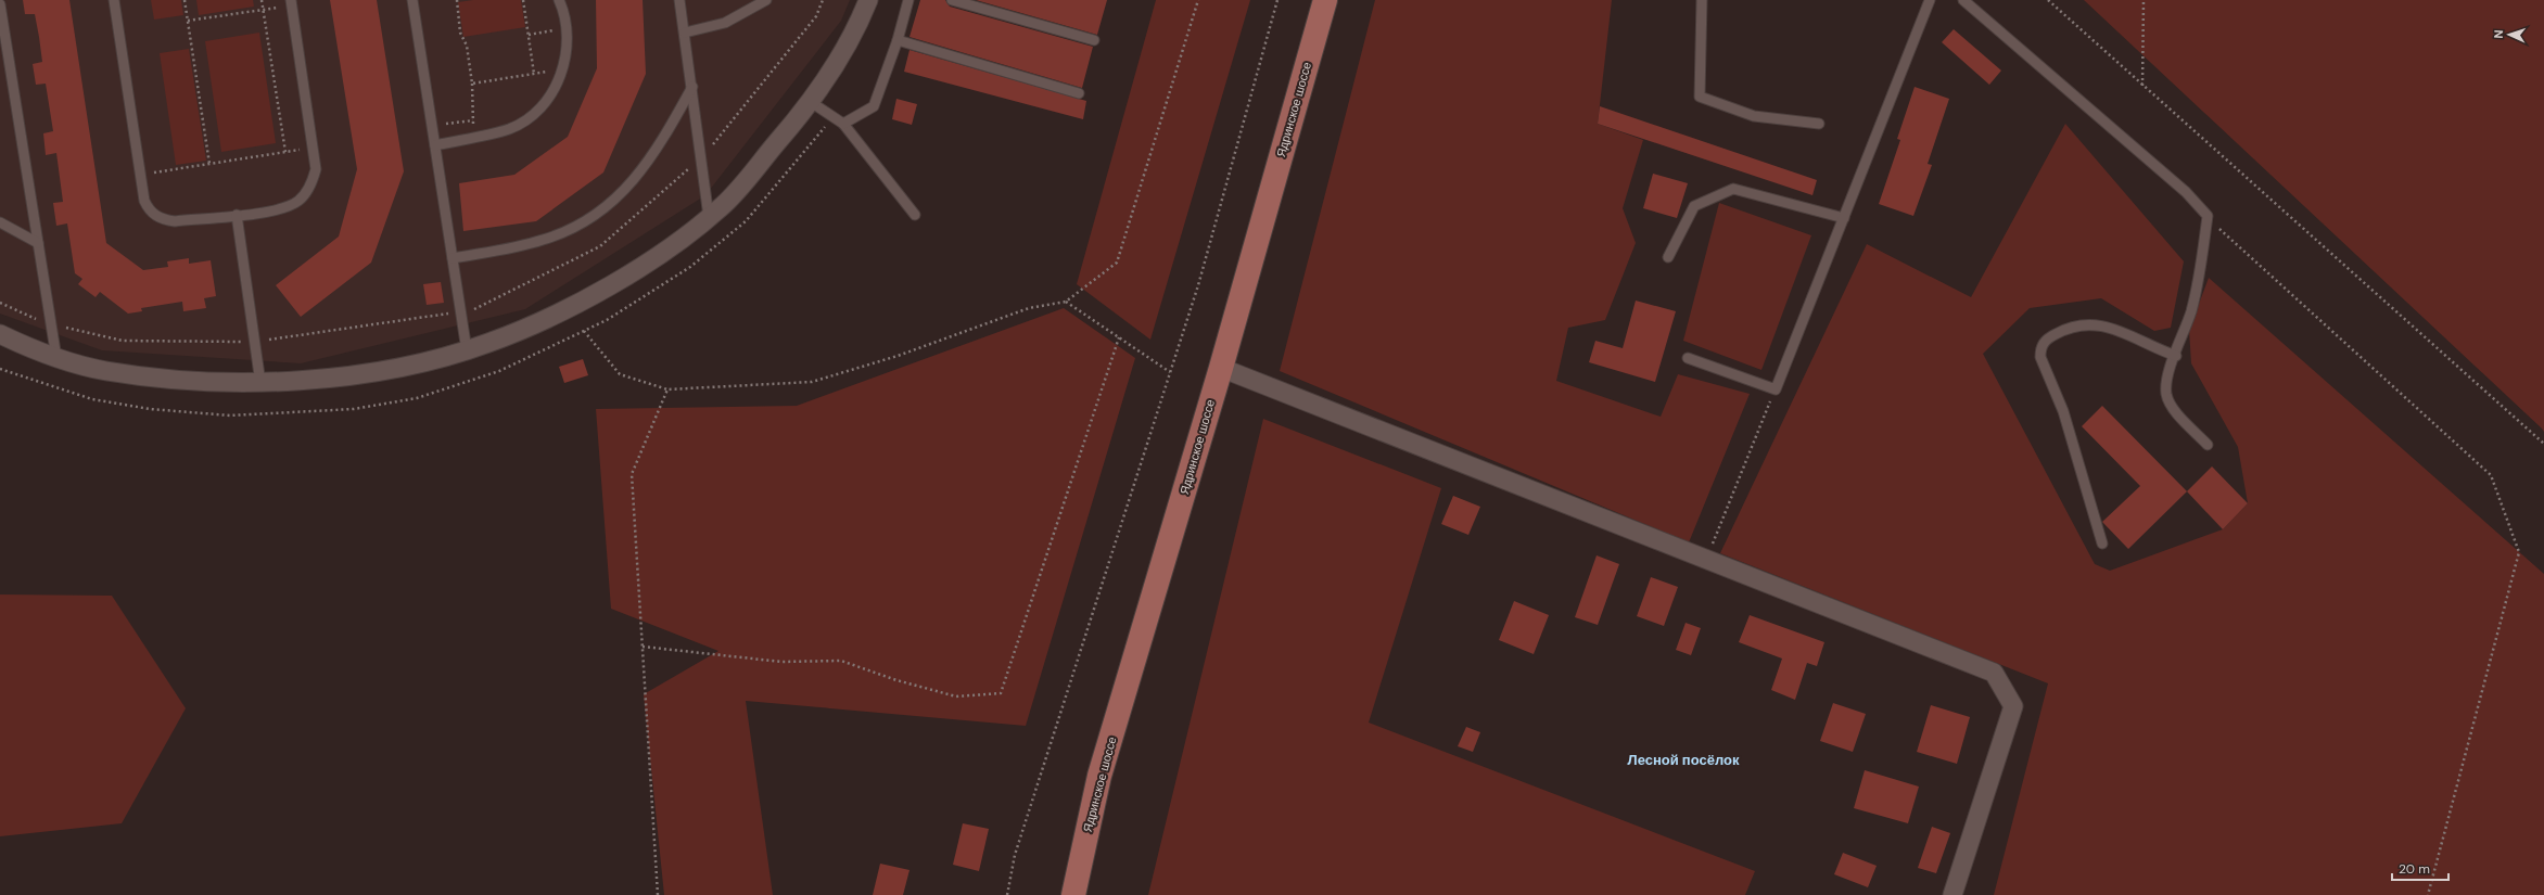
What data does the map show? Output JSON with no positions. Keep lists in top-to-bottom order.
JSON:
{
  "streets": {
    "main road": ["Ядринское шоссе"]
  },
  "districts": ["Лесной посёлок"],
  "scale_bar": "20 m",
  "north": "left"
}
